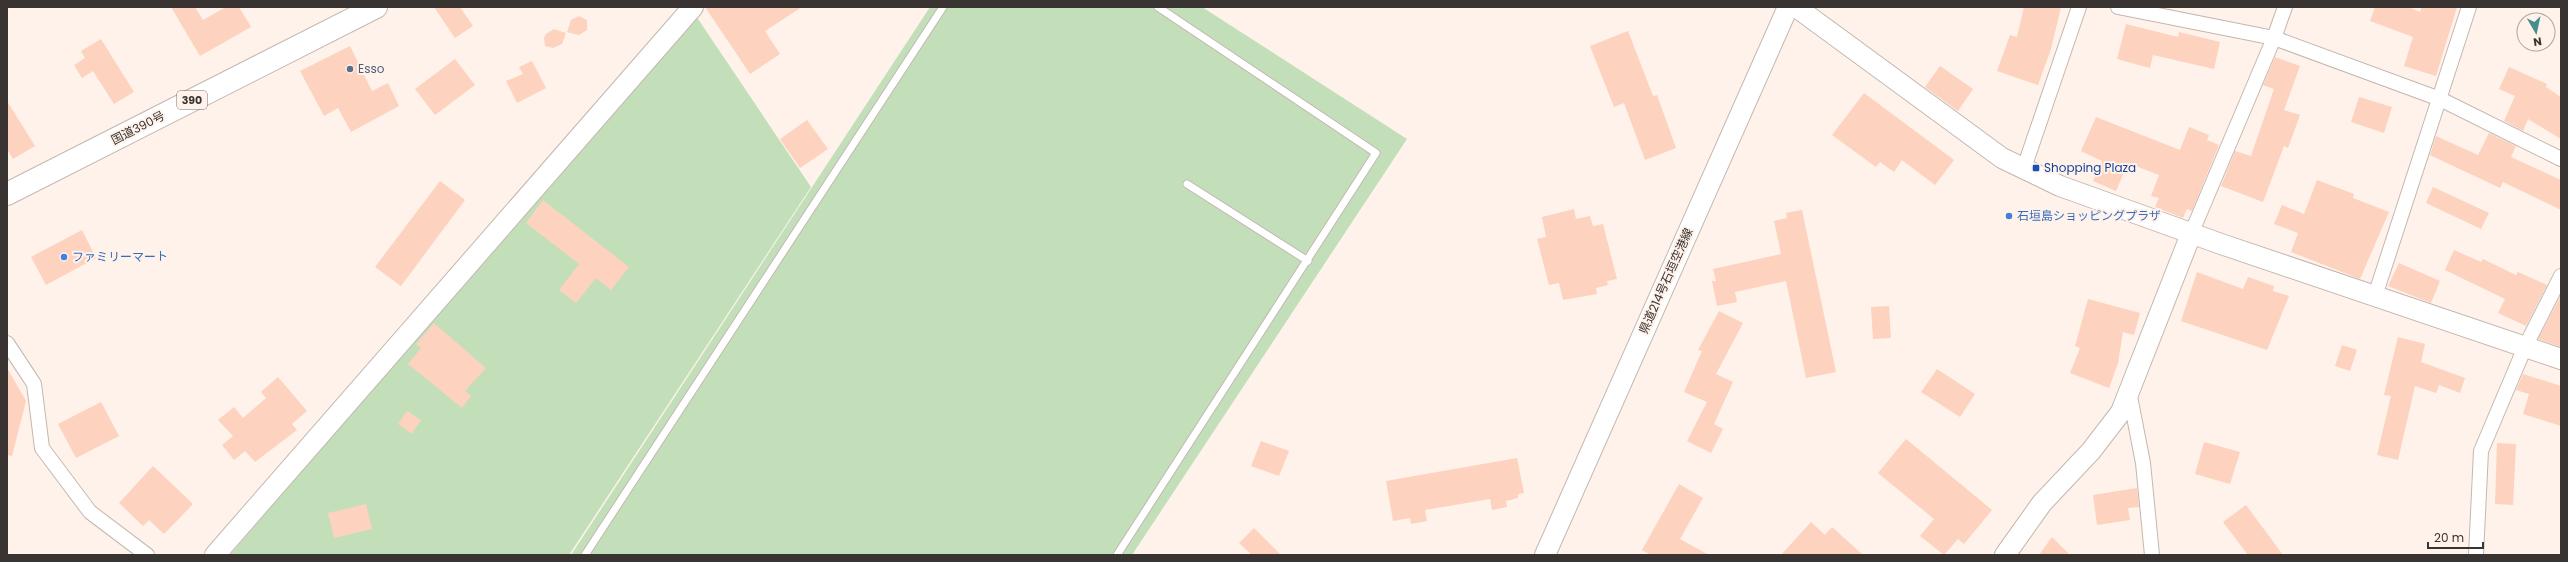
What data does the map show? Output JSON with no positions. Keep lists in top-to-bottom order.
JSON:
{
  "streets": {
    "highway": ["390", "国道390号"],
    "street": ["県道214号石垣空港線"]
  },
  "places": {
    "other": ["Esso", "石垣島ショッピングプラザ", "ファミリーマート"],
    "transit": ["Shopping Plaza"]
  },
  "scale_bar": "20 m",
  "north": "bottom"
}
